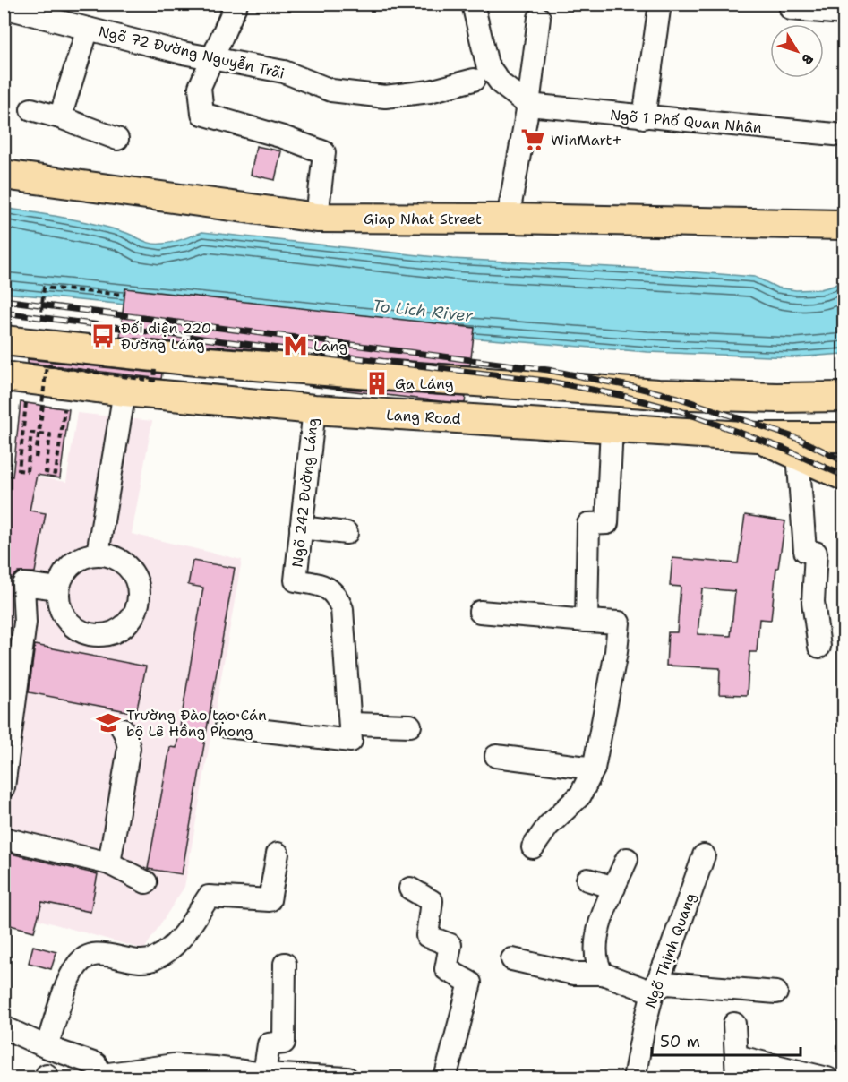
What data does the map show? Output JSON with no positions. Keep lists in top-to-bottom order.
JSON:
{
  "streets": {
    "main road": ["Giap Nhat Street", "Lang Road"],
    "street": [
      "Ngõ 72 Đường Nguyễn Trãi",
      "Ngõ 1 Phố Quan Nhân",
      "Ngõ 242 Đường Láng",
      "Ngõ Thịnh Quang"
    ]
  },
  "crossings": [
    ["Lang Road", "Ngõ 242 Đường Láng"]
  ],
  "water": ["To Lich River"],
  "places": {
    "supermarket": ["WinMart+"],
    "bus stop": ["Đối diện 220 Đường Láng"],
    "metro station": ["Lang"],
    "building": ["Ga Láng"],
    "school or university": ["Trường Đào tạo Cán bộ Lê Hồng Phong"]
  },
  "scale_bar": "50 m",
  "north": "bottom right"
}
